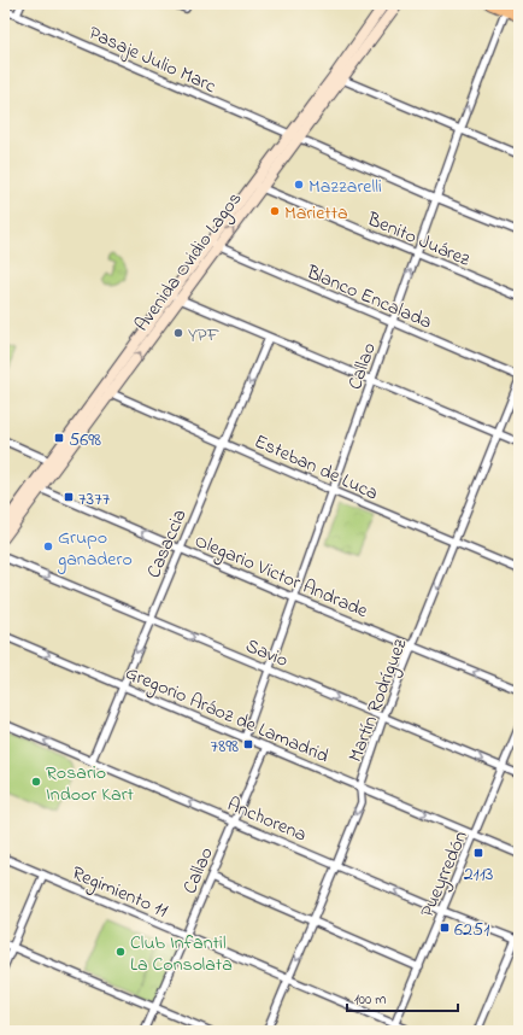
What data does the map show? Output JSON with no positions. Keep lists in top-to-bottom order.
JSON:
{
  "streets": {
    "main road": ["Avenida Ovidio Lagos"],
    "street": [
      "Pasaje Julio Marc",
      "Benito Juárez",
      "Blanco Encalada",
      "Callao",
      "Esteban de Luca",
      "Casaccia",
      "Olegario Victor Andrade",
      "Savio",
      "Martín Rodríguez",
      "Gregorio Aráoz de Lamadrid",
      "Anchorena",
      "Pueyrredón",
      "Regimiento 11"
    ]
  },
  "crossings": [
    ["Pasaje Julio Marc", "Avenida Ovidio Lagos"],
    ["Pasaje Julio Marc", "Callao"],
    ["Benito Juárez", "Avenida Ovidio Lagos"],
    ["Benito Juárez", "Callao"],
    ["Avenida Ovidio Lagos", "Blanco Encalada"],
    ["Avenida Ovidio Lagos", "Esteban de Luca"],
    ["Avenida Ovidio Lagos", "Olegario Victor Andrade"],
    ["Blanco Encalada", "Callao"],
    ["Callao", "Esteban de Luca"],
    ["Callao", "Olegario Victor Andrade"],
    ["Callao", "Savio"],
    ["Callao", "Gregorio Aráoz de Lamadrid"],
    ["Callao", "Anchorena"],
    ["Callao", "Regimiento 11"],
    ["Esteban de Luca", "Casaccia"],
    ["Esteban de Luca", "Martín Rodríguez"],
    ["Casaccia", "Olegario Victor Andrade"],
    ["Casaccia", "Savio"],
    ["Casaccia", "Gregorio Aráoz de Lamadrid"],
    ["Casaccia", "Anchorena"],
    ["Olegario Victor Andrade", "Martín Rodríguez"],
    ["Savio", "Martín Rodríguez"],
    ["Savio", "Pueyrredón"],
    ["Martín Rodríguez", "Gregorio Aráoz de Lamadrid"],
    ["Martín Rodríguez", "Anchorena"],
    ["Martín Rodríguez", "Regimiento 11"],
    ["Gregorio Aráoz de Lamadrid", "Pueyrredón"],
    ["Anchorena", "Pueyrredón"],
    ["Pueyrredón", "Regimiento 11"]
  ],
  "one_way": [
    "Casaccia",
    "Olegario Victor Andrade",
    "Savio",
    "Martín Rodríguez",
    "Gregorio Aráoz de Lamadrid",
    "Anchorena"
  ],
  "places": {
    "other": [
      "Mazzarelli",
      "Marietta",
      "YPF",
      "Grupo ganadero",
      "Rosario Indoor Kart",
      "Club Infantil La Consolata"
    ],
    "transit": [
      "5698",
      "7377",
      "7898",
      "2113",
      "6251"
    ]
  },
  "scale_bar": "100 m"
}
